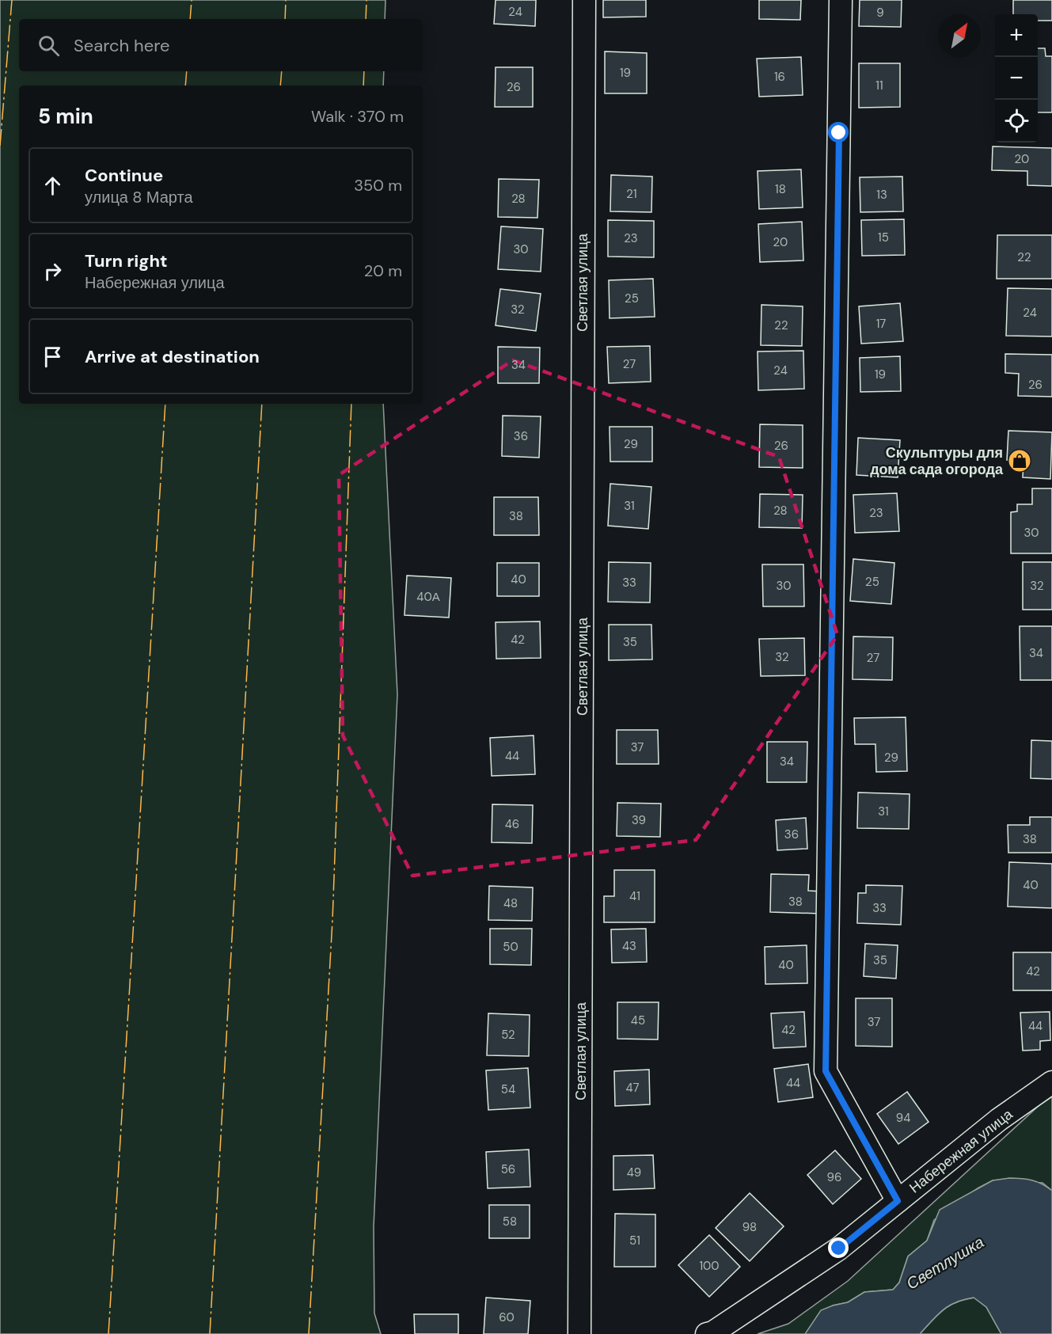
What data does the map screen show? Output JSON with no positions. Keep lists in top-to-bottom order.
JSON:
{
  "streets": {
    "street": ["Светлая улица", "Набережная улица"]
  },
  "water": ["Светлушка"],
  "places": {
    "shop": ["Скульптуры для дома сада огорода"]
  },
  "house_numbers": [
    "24",
    "9",
    "19",
    "16",
    "11",
    "26",
    "20",
    "18",
    "21",
    "13",
    "28",
    "15",
    "23",
    "20",
    "30",
    "22",
    "25",
    "32",
    "24",
    "17",
    "22",
    "27",
    "34",
    "24",
    "19",
    "26",
    "36",
    "29",
    "26",
    "31",
    "28",
    "23",
    "38",
    "30",
    "40",
    "25",
    "33",
    "30",
    "32",
    "40А",
    "42",
    "35",
    "34",
    "32",
    "27",
    "37",
    "44",
    "29",
    "34",
    "31",
    "39",
    "46",
    "36",
    "38",
    "40",
    "41",
    "38",
    "48",
    "33",
    "43",
    "50",
    "35",
    "40",
    "42",
    "45",
    "37",
    "44",
    "42",
    "52",
    "44",
    "47",
    "54",
    "94",
    "56",
    "49",
    "96",
    "58",
    "98",
    "51",
    "100",
    "60"
  ],
  "north": "top right",
  "page": {
    "map_buttons": ["+", "−"],
    "search": "Search here",
    "heading": ["5 min", "Walk · 370 m"],
    "list": [
      ["Continue", "улица 8 Марта", "350 m"],
      ["Turn right", "Набережная улица", "20 m"],
      "Arrive at destination"
    ]
  }
}
